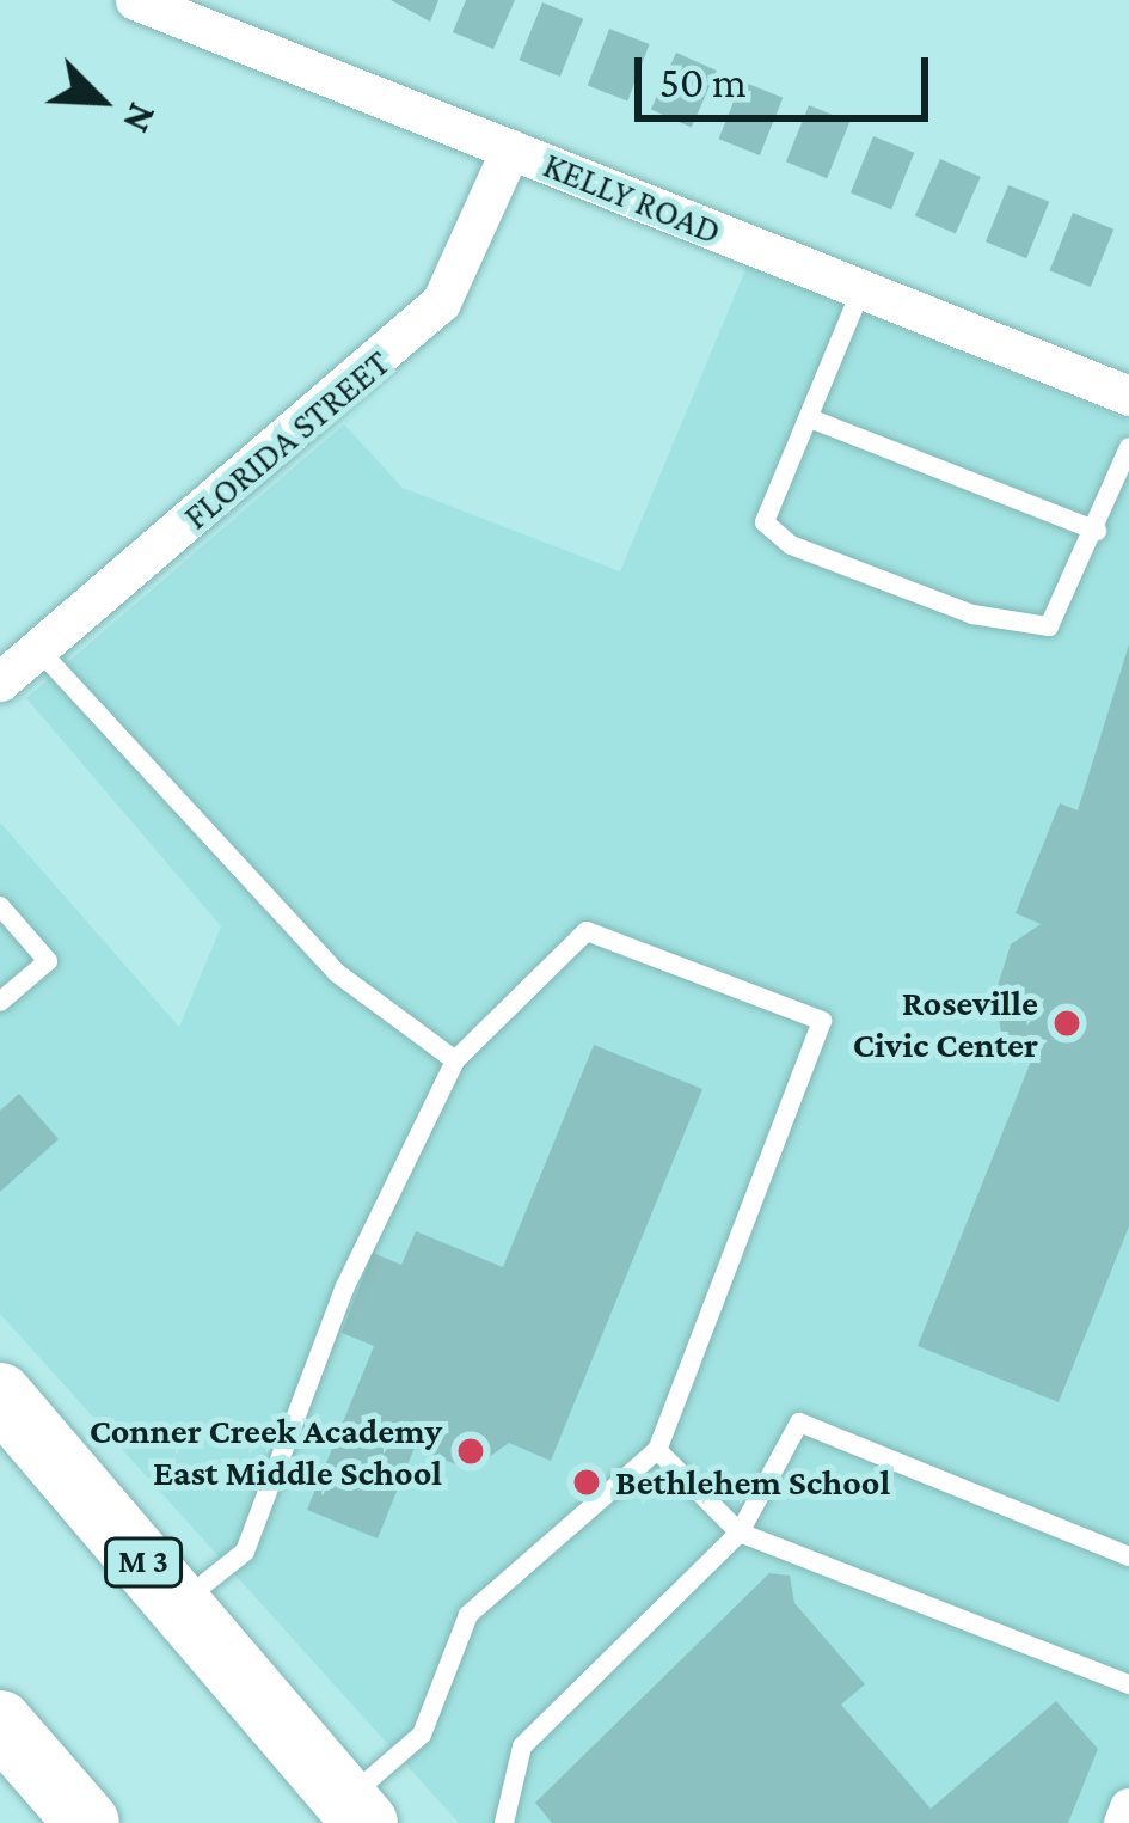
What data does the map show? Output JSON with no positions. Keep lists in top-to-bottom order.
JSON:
{
  "streets": {
    "main road": ["M 3"],
    "street": ["KELLY ROAD", "FLORIDA STREET"]
  },
  "crossings": [
    ["KELLY ROAD", "FLORIDA STREET"]
  ],
  "places": ["Roseville Civic Center", "Conner Creek Academy East Middle School", "Bethlehem School"],
  "scale_bar": "50 m",
  "north": "bottom right"
}
